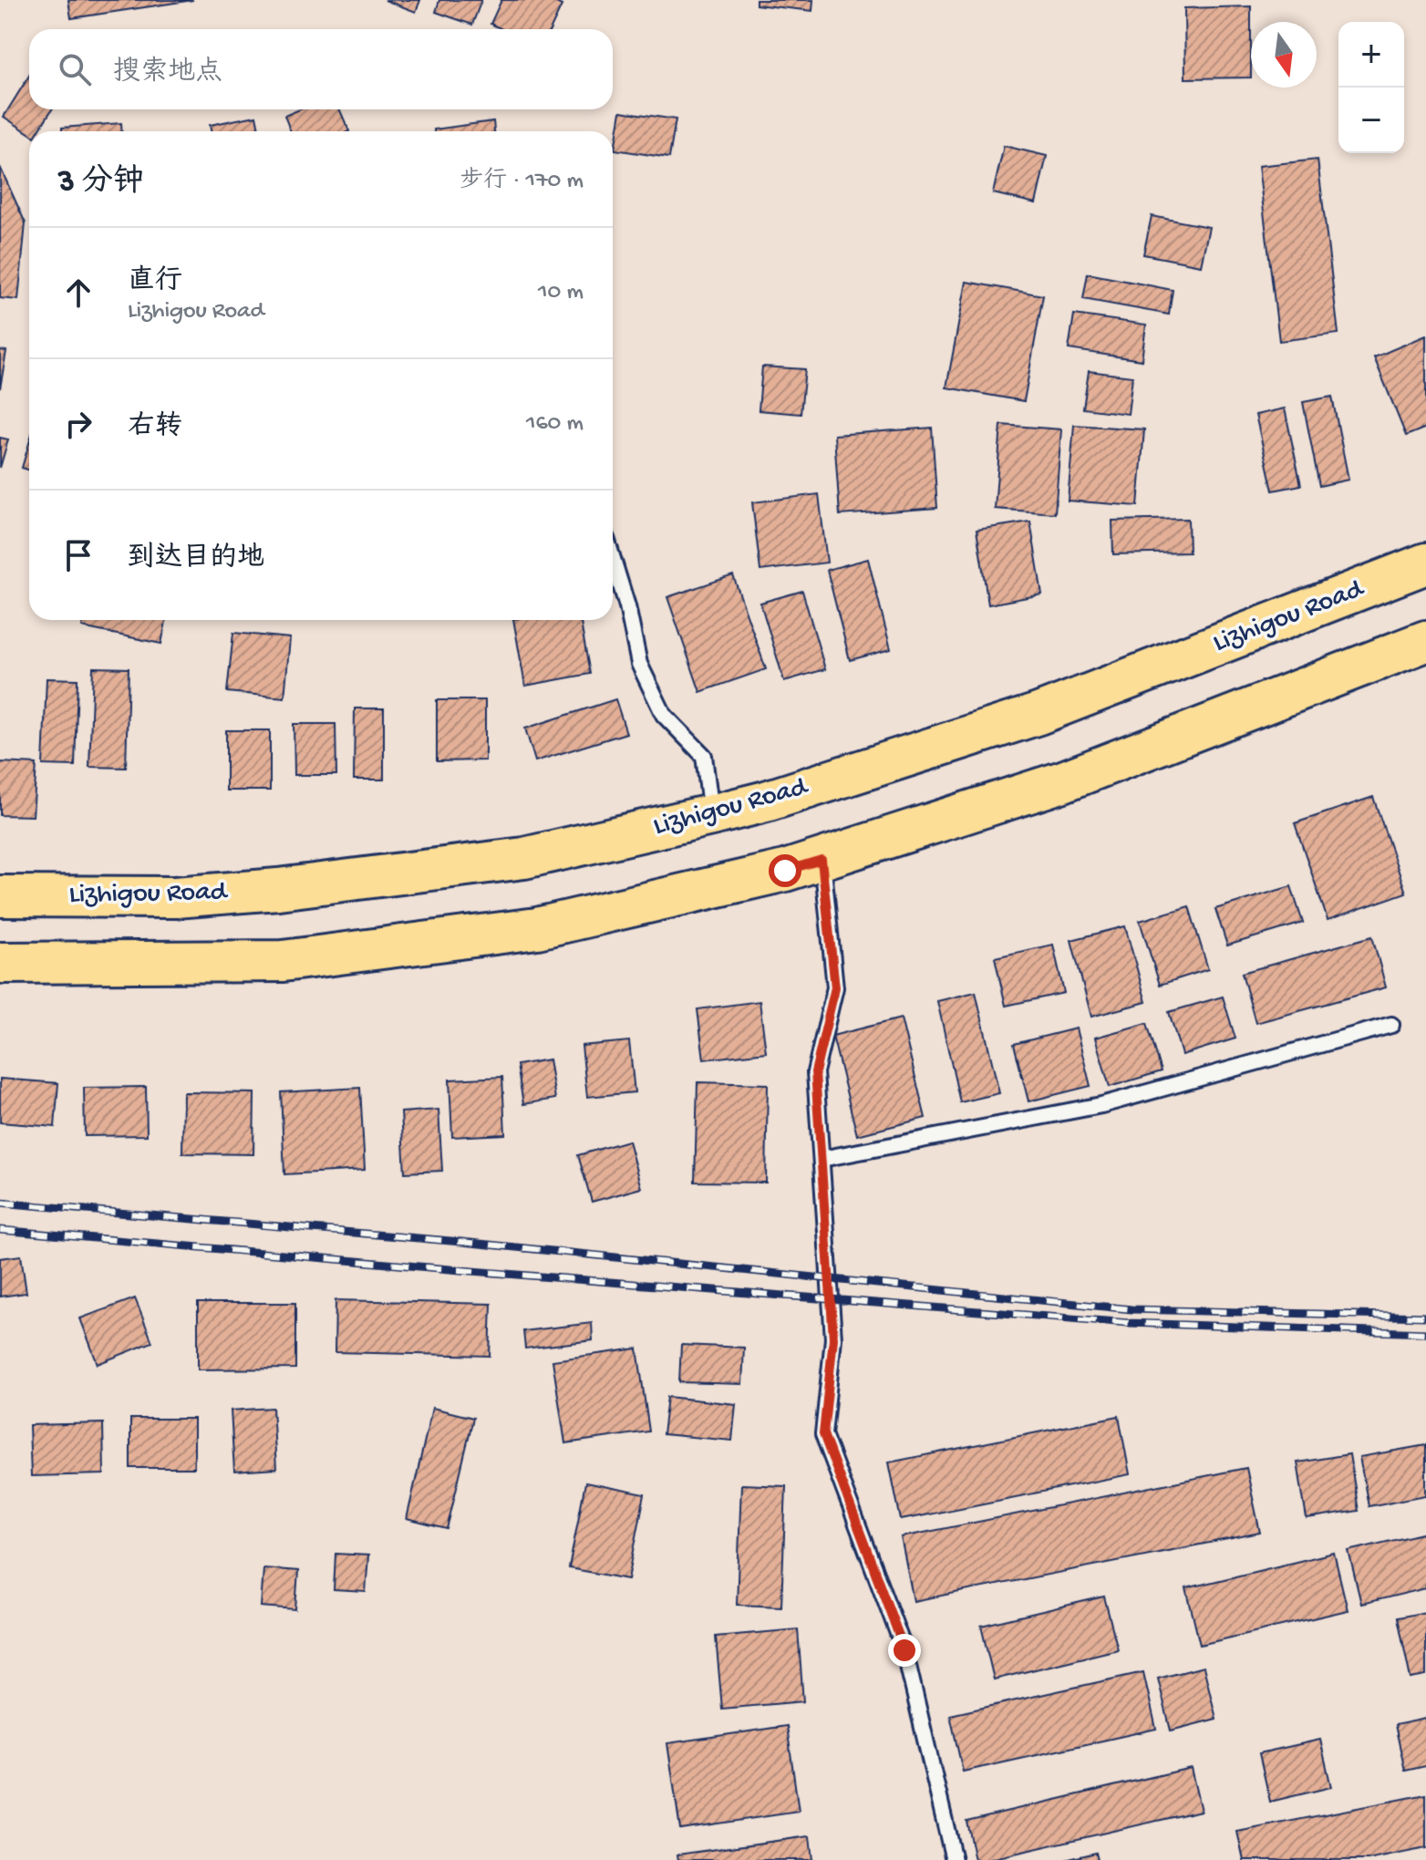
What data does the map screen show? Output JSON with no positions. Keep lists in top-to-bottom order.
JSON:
{
  "streets": {
    "main road": ["Lizhigou Road"]
  },
  "north": "bottom",
  "page": {
    "map_buttons": ["+", "−"],
    "search": "搜索地点",
    "heading": ["3 分钟", "步行 · 170 m"],
    "list": [
      ["直行", "Lizhigou Road", "10 m"],
      ["右转", "160 m"],
      "到达目的地"
    ]
  }
}
